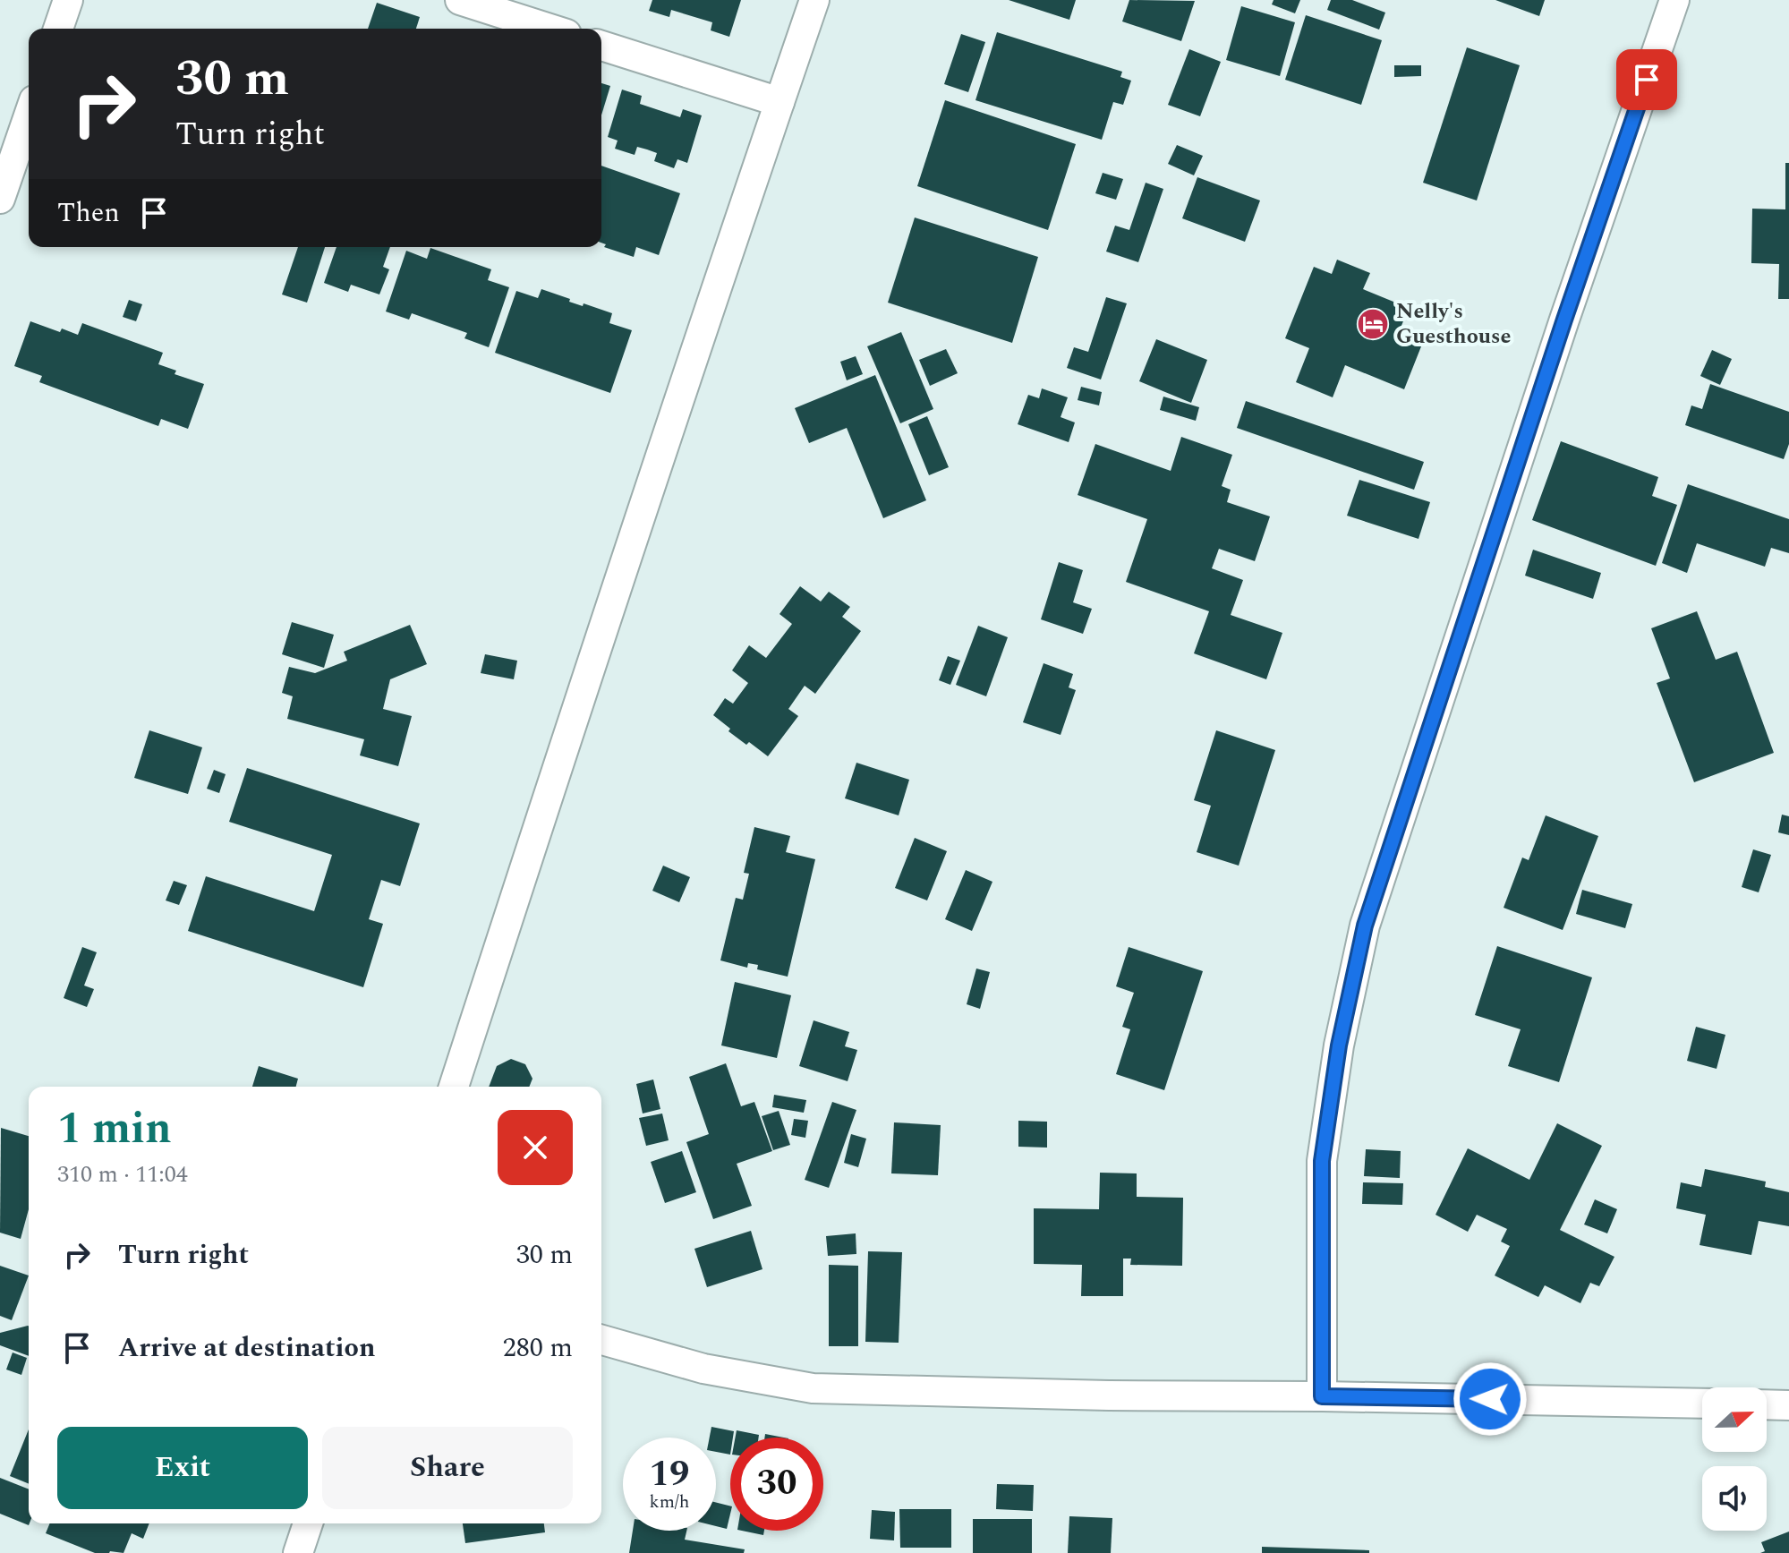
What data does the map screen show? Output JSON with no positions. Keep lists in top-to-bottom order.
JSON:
{
  "places": {
    "hotel": ["Nelly's Guesthouse"]
  },
  "north": "right",
  "page": {
    "turn": ["30 m", "Turn right"],
    "then": "Then",
    "heading": ["1 min", "310 m · 11:04"],
    "list": [
      {
        "name": "Turn right",
        "value": "30 m"
      },
      {
        "name": "Arrive at destination",
        "value": "280 m"
      }
    ],
    "buttons": ["Exit", "Share"],
    "speed": "19 km/h",
    "limit": "30"
  }
}
